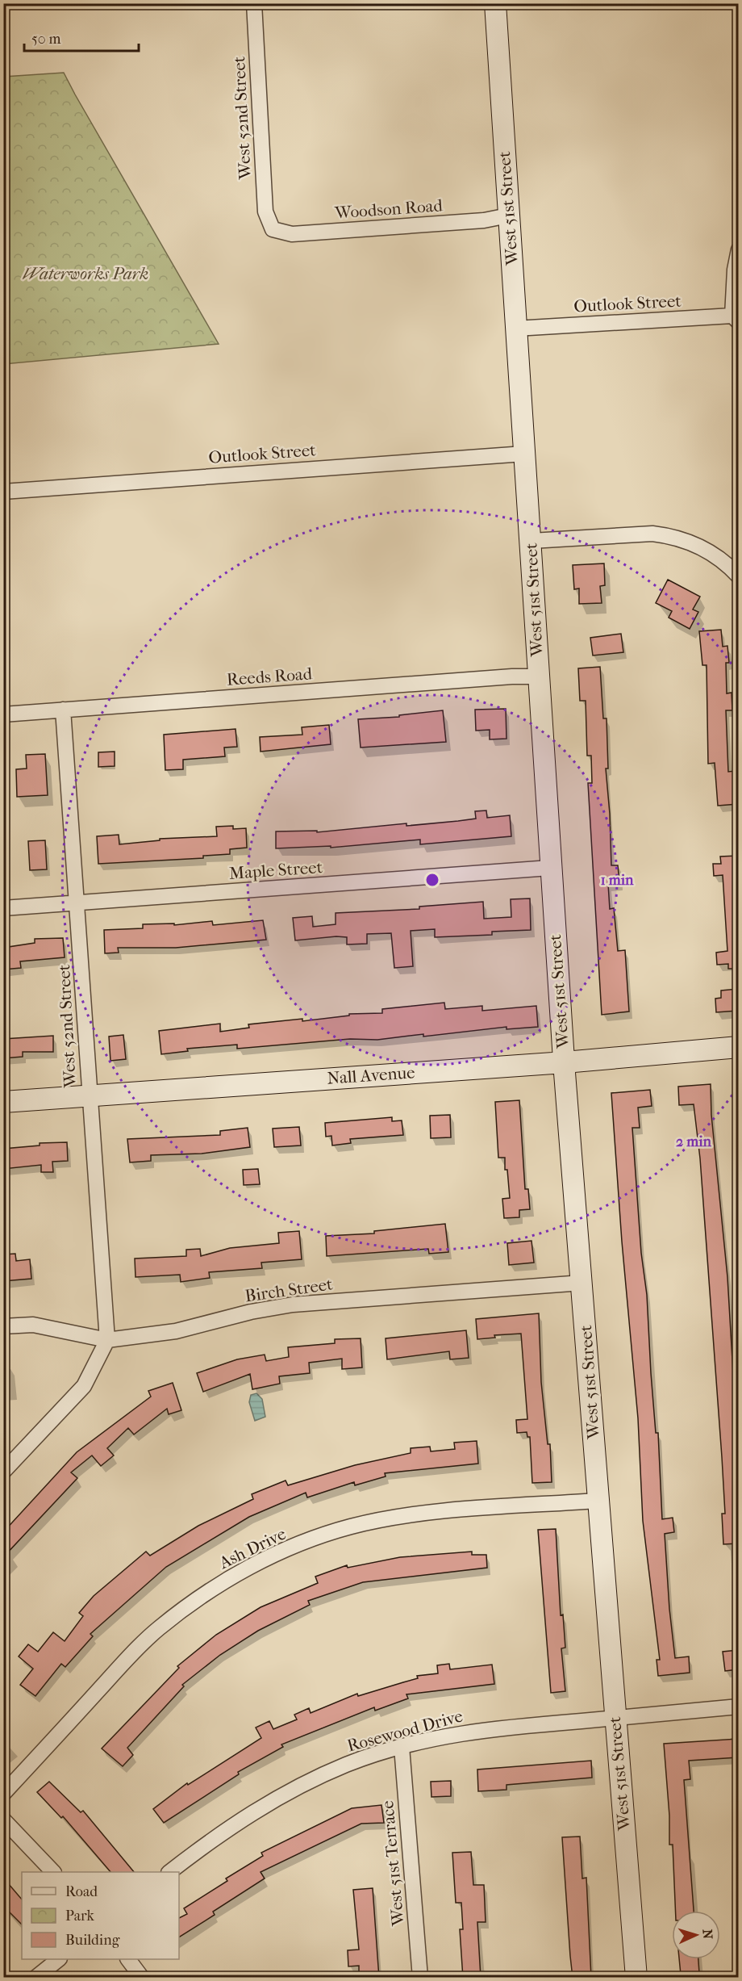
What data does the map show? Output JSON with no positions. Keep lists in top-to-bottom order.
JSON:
{
  "streets": {
    "street": [
      "West 52nd Street",
      "West 51st Street",
      "Woodson Road",
      "Outlook Street",
      "Reeds Road",
      "Maple Street",
      "Nall Avenue",
      "Birch Street",
      "Ash Drive",
      "Rosewood Drive",
      "West 51st Terrace"
    ]
  },
  "crossings": [
    ["West 52nd Street", "Woodson Road"],
    ["West 52nd Street", "Reeds Road"],
    ["West 52nd Street", "Maple Street"],
    ["West 52nd Street", "Nall Avenue"],
    ["West 52nd Street", "Birch Street"],
    ["West 51st Street", "Woodson Road"],
    ["West 51st Street", "Outlook Street"],
    ["West 51st Street", "Reeds Road"],
    ["West 51st Street", "Maple Street"],
    ["West 51st Street", "Nall Avenue"],
    ["West 51st Street", "Birch Street"],
    ["West 51st Street", "Ash Drive"],
    ["West 51st Street", "Rosewood Drive"],
    ["Rosewood Drive", "West 51st Terrace"]
  ],
  "parks": ["Waterworks Park"],
  "legend": ["Road", "Park", "Building"],
  "scale_bar": "50 m",
  "north": "right",
  "rings": ["1 min", "2 min"]
}
